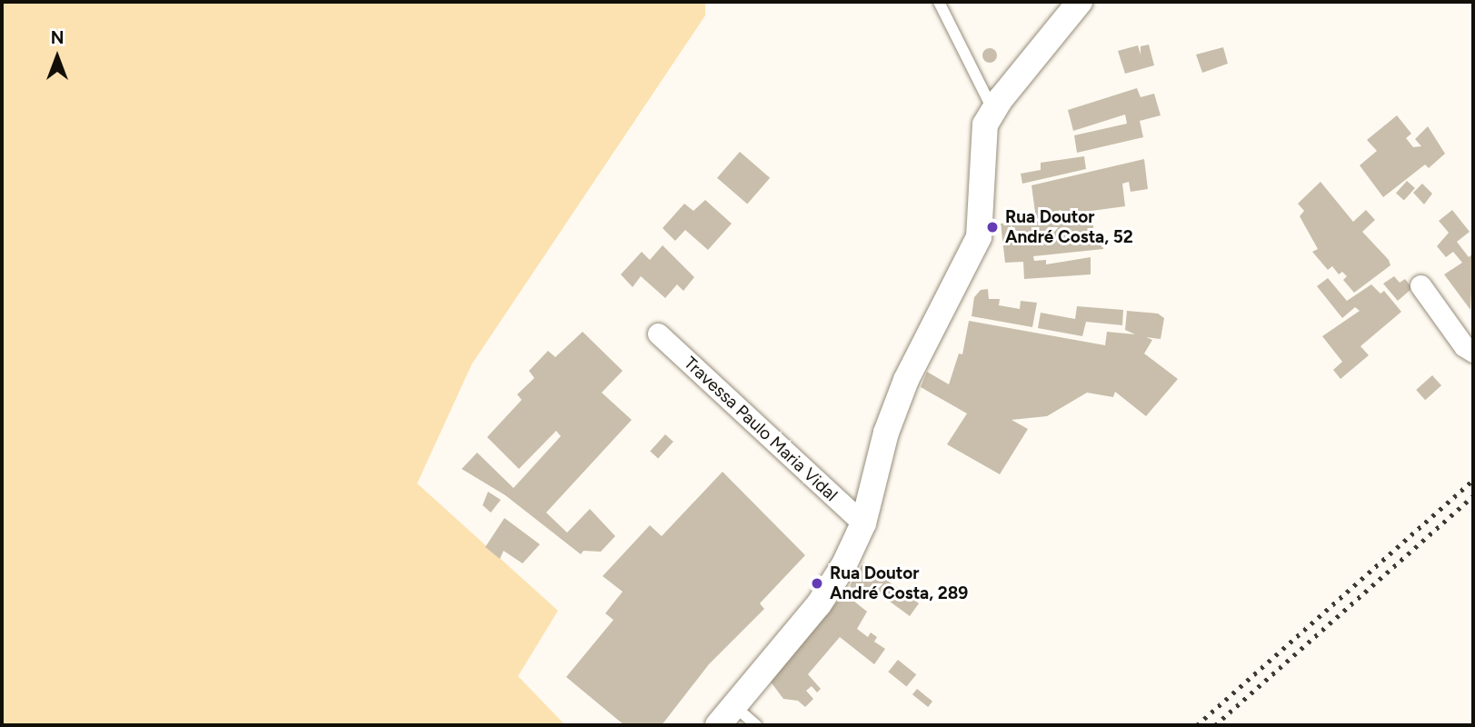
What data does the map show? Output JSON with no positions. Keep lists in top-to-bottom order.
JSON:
{
  "streets": {
    "street": ["Travessa Paulo Maria Vidal"]
  },
  "places": ["Rua Doutor André Costa, 52", "Rua Doutor André Costa, 289"],
  "north": "top"
}
